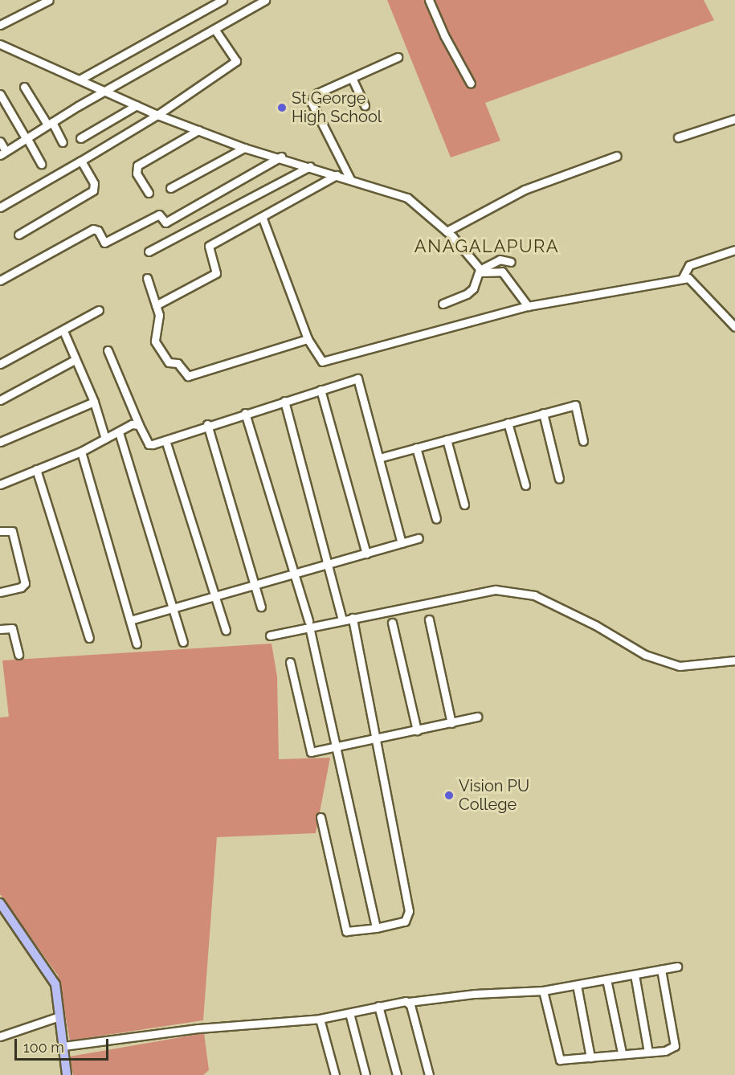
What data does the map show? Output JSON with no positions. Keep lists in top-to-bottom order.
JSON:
{
  "districts": ["ANAGALAPURA"],
  "places": ["St George High School", "Vision PU College"],
  "scale_bar": "100 m"
}
